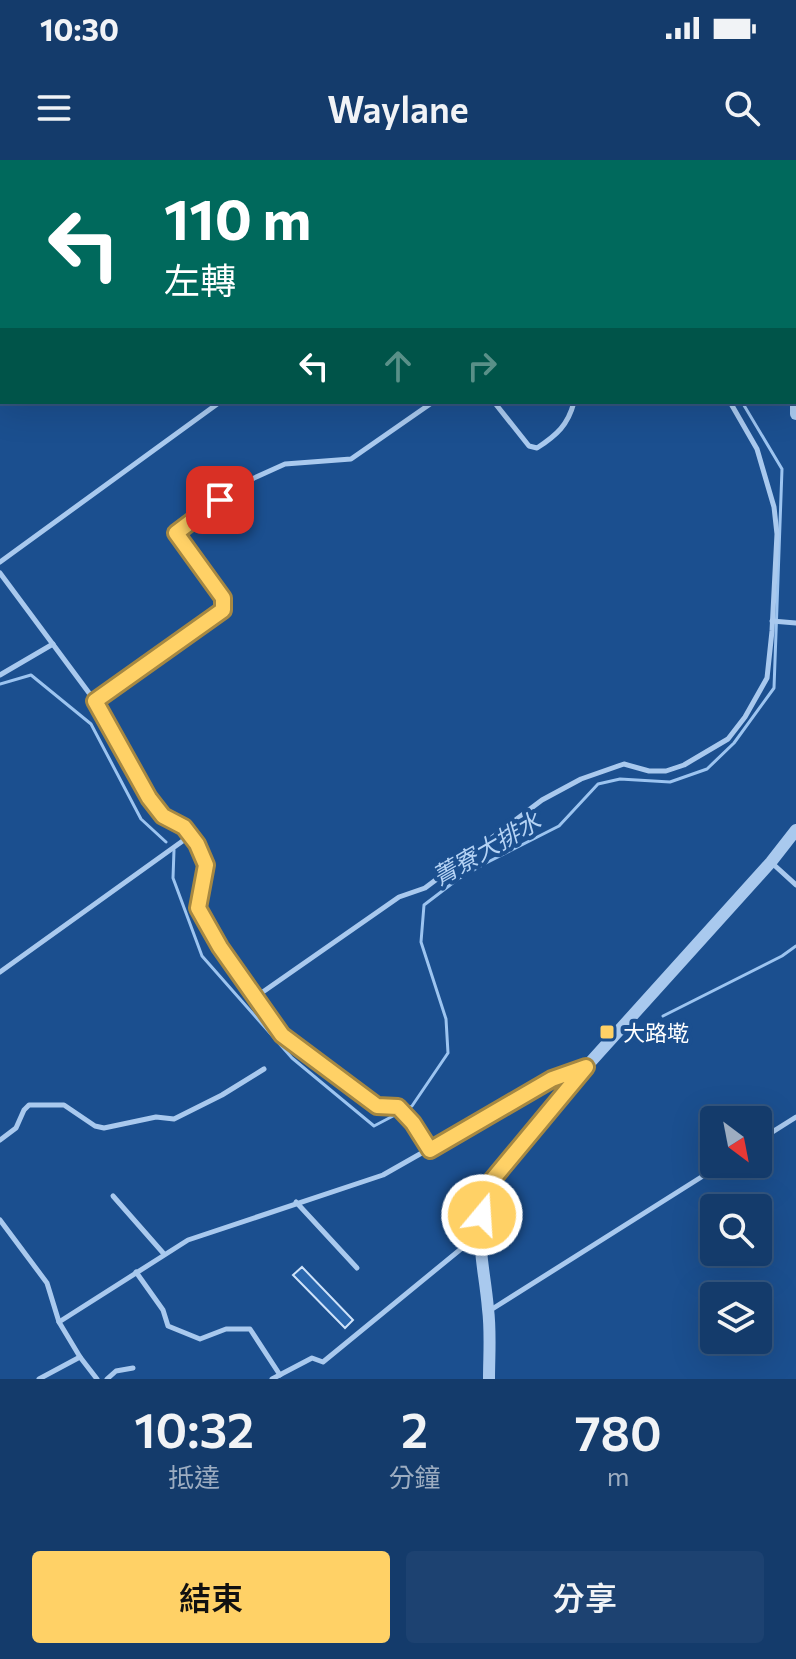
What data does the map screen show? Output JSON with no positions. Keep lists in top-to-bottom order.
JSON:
{
  "water": ["菁寮大排水"],
  "places": {
    "transit": ["大路墘"]
  },
  "north": "bottom right",
  "page": {
    "status": "10:30",
    "header": "Waylane",
    "turn": ["110 m", "左轉"],
    "eta": [
      "10:32",
      "抵達",
      "2",
      "分鐘",
      "780",
      "m"
    ],
    "buttons": ["結束", "分享"]
  }
}
